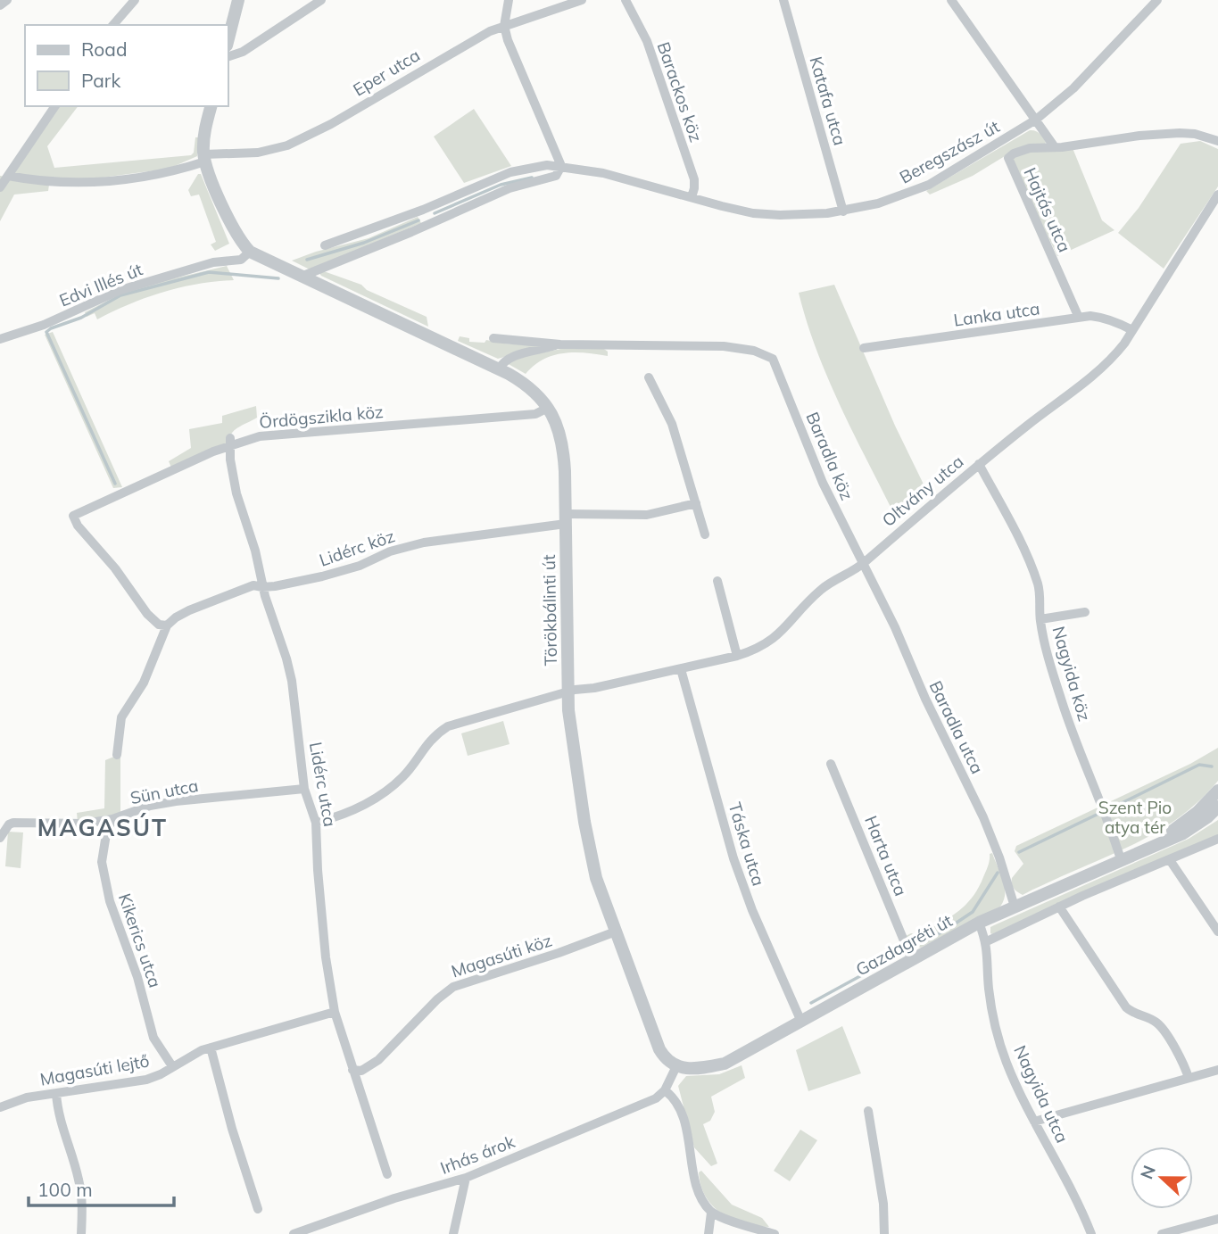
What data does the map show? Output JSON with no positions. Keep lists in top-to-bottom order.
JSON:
{
  "streets": {
    "street": [
      "Eper utca",
      "Barackos köz",
      "Katafa utca",
      "Beregszász út",
      "Hajtás utca",
      "Edvi Illés út",
      "Lanka utca",
      "Ördögszikla köz",
      "Baradla köz",
      "Oltvány utca",
      "Lidérc köz",
      "Törökbálinti út",
      "Nagyida köz",
      "Baradla utca",
      "Lidérc utca",
      "Sün utca",
      "Táska utca",
      "Harta utca",
      "Kikerics utca",
      "Gazdagréti út",
      "Magasúti köz",
      "Magasúti lejtő",
      "Nagyida utca",
      "Irhás árok"
    ]
  },
  "crossings": [
    ["Barackos köz", "Beregszász út"],
    ["Katafa utca", "Beregszász út"],
    ["Hajtás utca", "Lanka utca"],
    ["Edvi Illés út", "Törökbálinti út"],
    ["Lanka utca", "Oltvány utca"],
    ["Ördögszikla köz", "Lidérc köz"],
    ["Ördögszikla köz", "Törökbálinti út"],
    ["Ördögszikla köz", "Lidérc utca"],
    ["Baradla köz", "Oltvány utca"],
    ["Baradla köz", "Baradla utca"],
    ["Oltvány utca", "Törökbálinti út"],
    ["Oltvány utca", "Nagyida köz"],
    ["Oltvány utca", "Baradla utca"],
    ["Oltvány utca", "Lidérc utca"],
    ["Oltvány utca", "Táska utca"],
    ["Lidérc köz", "Törökbálinti út"],
    ["Lidérc köz", "Lidérc utca"],
    ["Törökbálinti út", "Gazdagréti út"],
    ["Törökbálinti út", "Magasúti köz"],
    ["Nagyida köz", "Gazdagréti út"],
    ["Baradla utca", "Gazdagréti út"],
    ["Lidérc utca", "Sün utca"],
    ["Lidérc utca", "Magasúti köz"],
    ["Lidérc utca", "Magasúti lejtő"],
    ["Sün utca", "Kikerics utca"],
    ["Táska utca", "Gazdagréti út"],
    ["Harta utca", "Gazdagréti út"],
    ["Kikerics utca", "Magasúti lejtő"],
    ["Gazdagréti út", "Nagyida utca"]
  ],
  "districts": ["MAGASÚT"],
  "parks": ["Szent Pio atya tér"],
  "legend": ["Road", "Park"],
  "scale_bar": "100 m",
  "north": "left"
}
